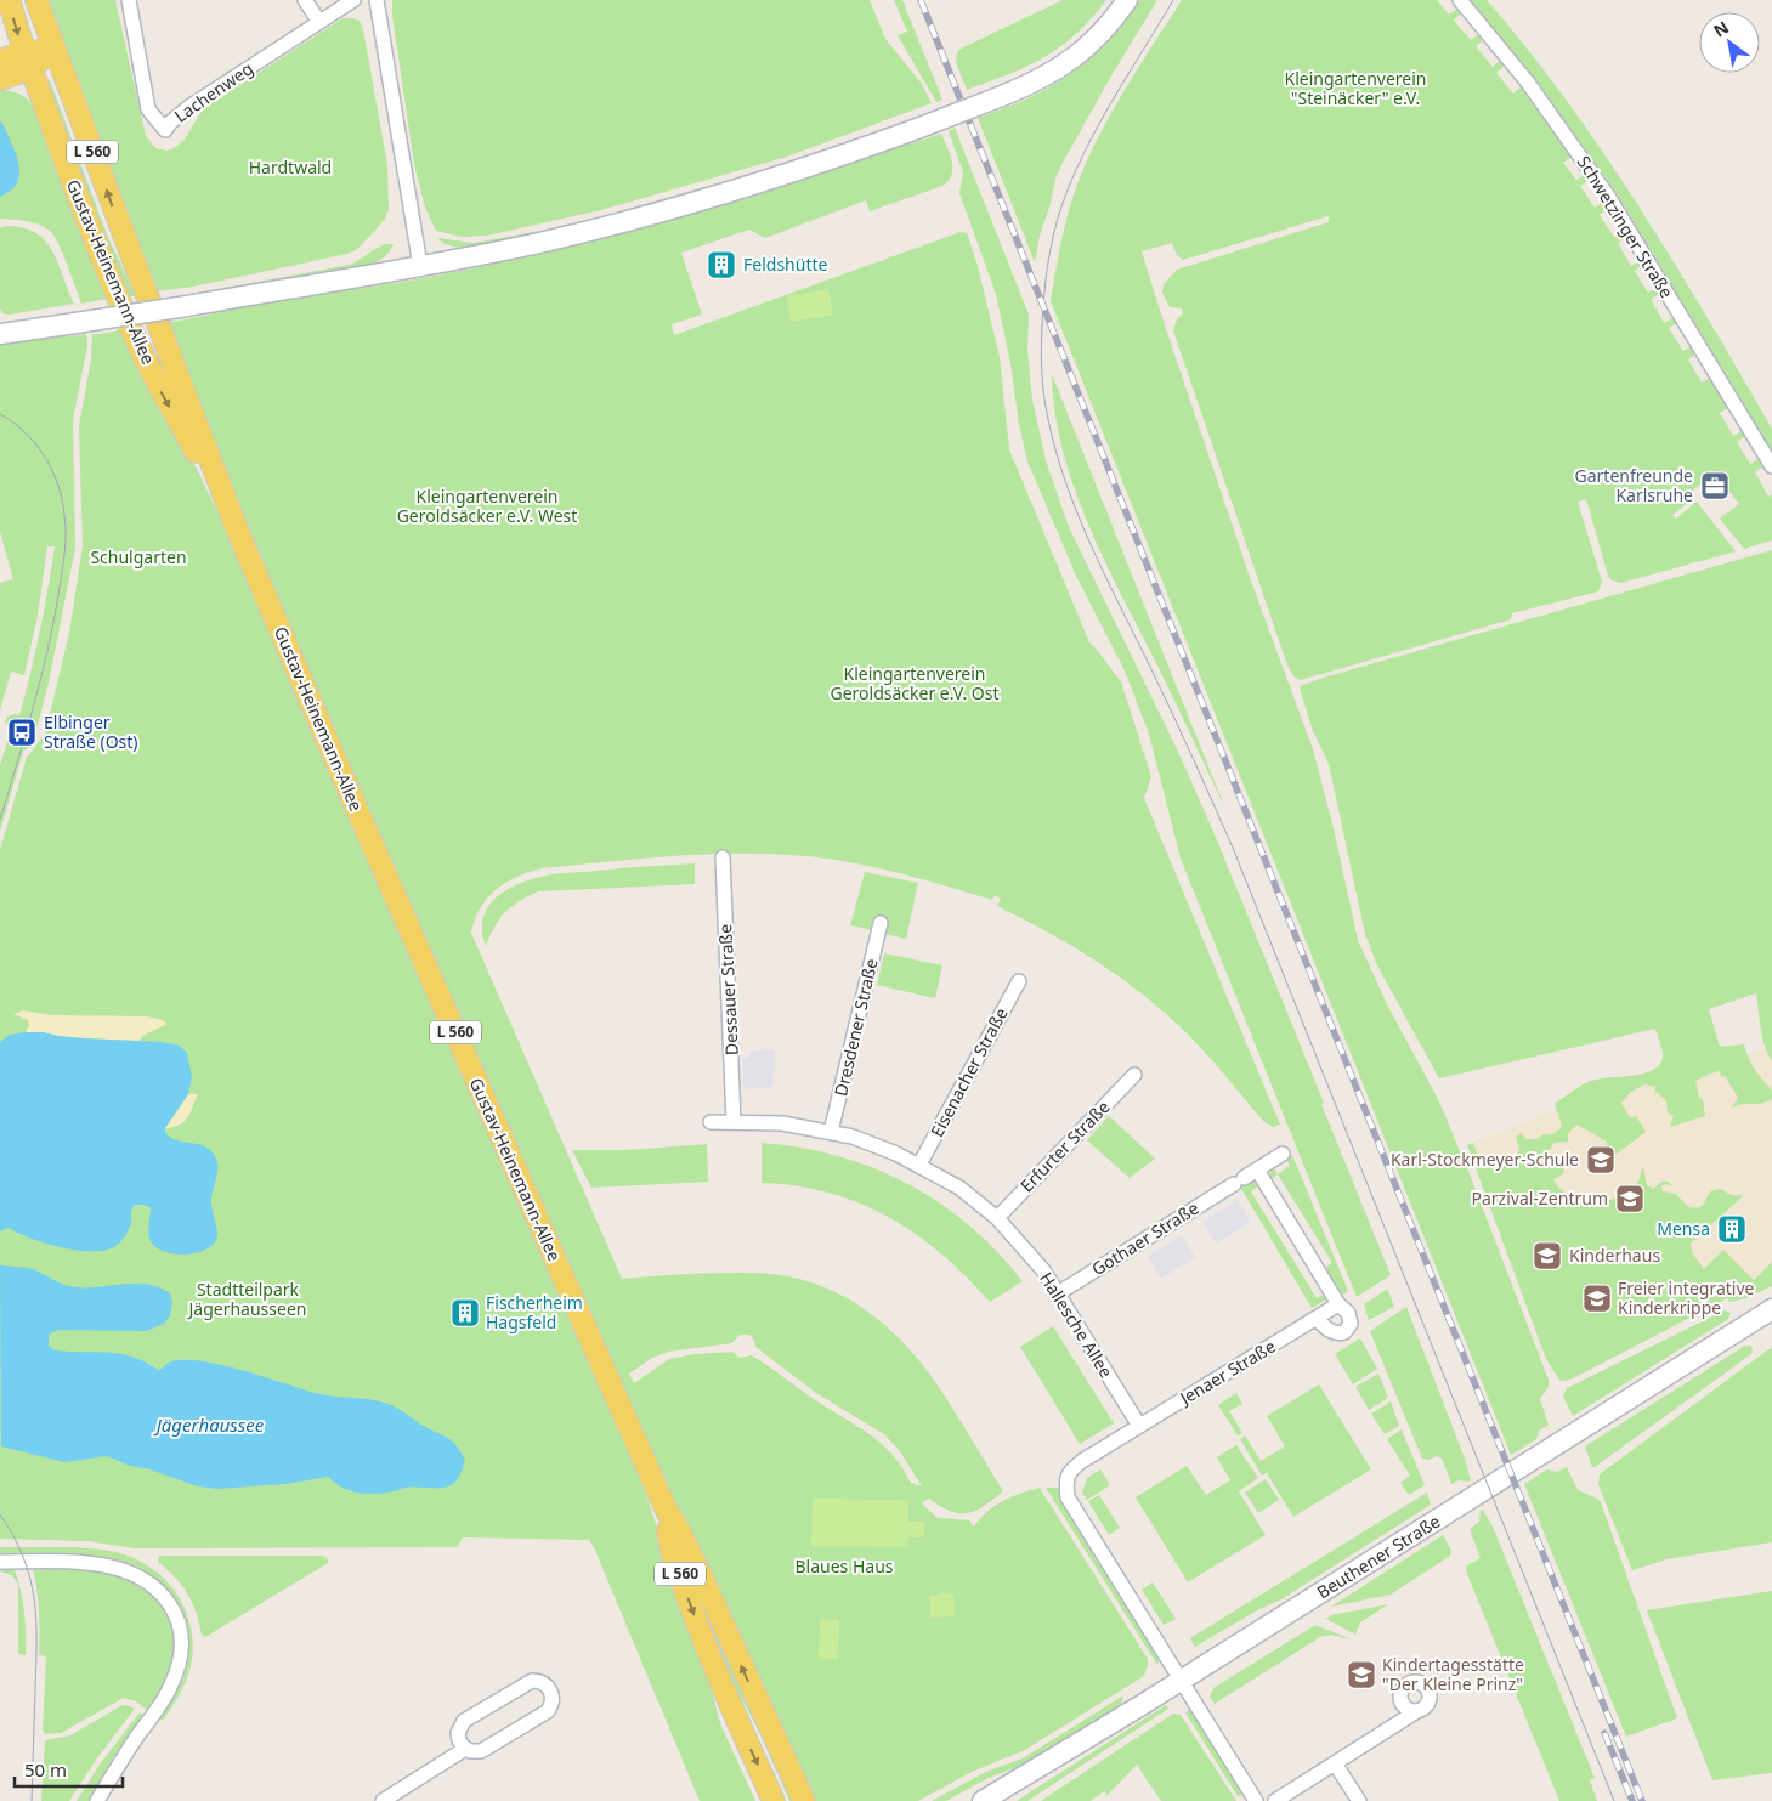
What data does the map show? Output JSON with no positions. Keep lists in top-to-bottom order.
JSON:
{
  "streets": {
    "main road": ["L 560", "Gustav-Heinemann-Allee"],
    "street": [
      "Lachenweg",
      "Schwetzinger Straße",
      "Dessauer Straße",
      "Dresdener Straße",
      "Eisenacher Straße",
      "Erfurter Straße",
      "Gothaer Straße",
      "Hallesche Allee",
      "Jenaer Straße",
      "Beuthener Straße"
    ]
  },
  "crossings": [
    ["L 560", "Gustav-Heinemann-Allee"],
    ["Dessauer Straße", "Hallesche Allee"],
    ["Dresdener Straße", "Hallesche Allee"],
    ["Eisenacher Straße", "Hallesche Allee"],
    ["Erfurter Straße", "Hallesche Allee"],
    ["Gothaer Straße", "Hallesche Allee"],
    ["Hallesche Allee", "Jenaer Straße"]
  ],
  "water": ["Jägerhaussee"],
  "parks": [
    "Kleingartenverein \"Steinäcker\" e.V.",
    "Hardtwald",
    "Kleingartenverein Geroldsäcker e.V. West",
    "Schulgarten",
    "Kleingartenverein Geroldsäcker e.V. Ost",
    "Stadtteilpark Jägerhausseen",
    "Blaues Haus"
  ],
  "places": {
    "building": ["Feldshütte", "Mensa", "Fischerheim Hagsfeld"],
    "office": ["Gartenfreunde Karlsruhe"],
    "bus stop": ["Elbinger Straße (Ost)"],
    "school or university": [
      "Karl-Stockmeyer-Schule",
      "Parzival-Zentrum",
      "Kinderhaus",
      "Freier integrative Kinderkrippe",
      "Kindertagesstätte \"Der Kleine Prinz\""
    ]
  },
  "scale_bar": "50 m",
  "north": "top left"
}
